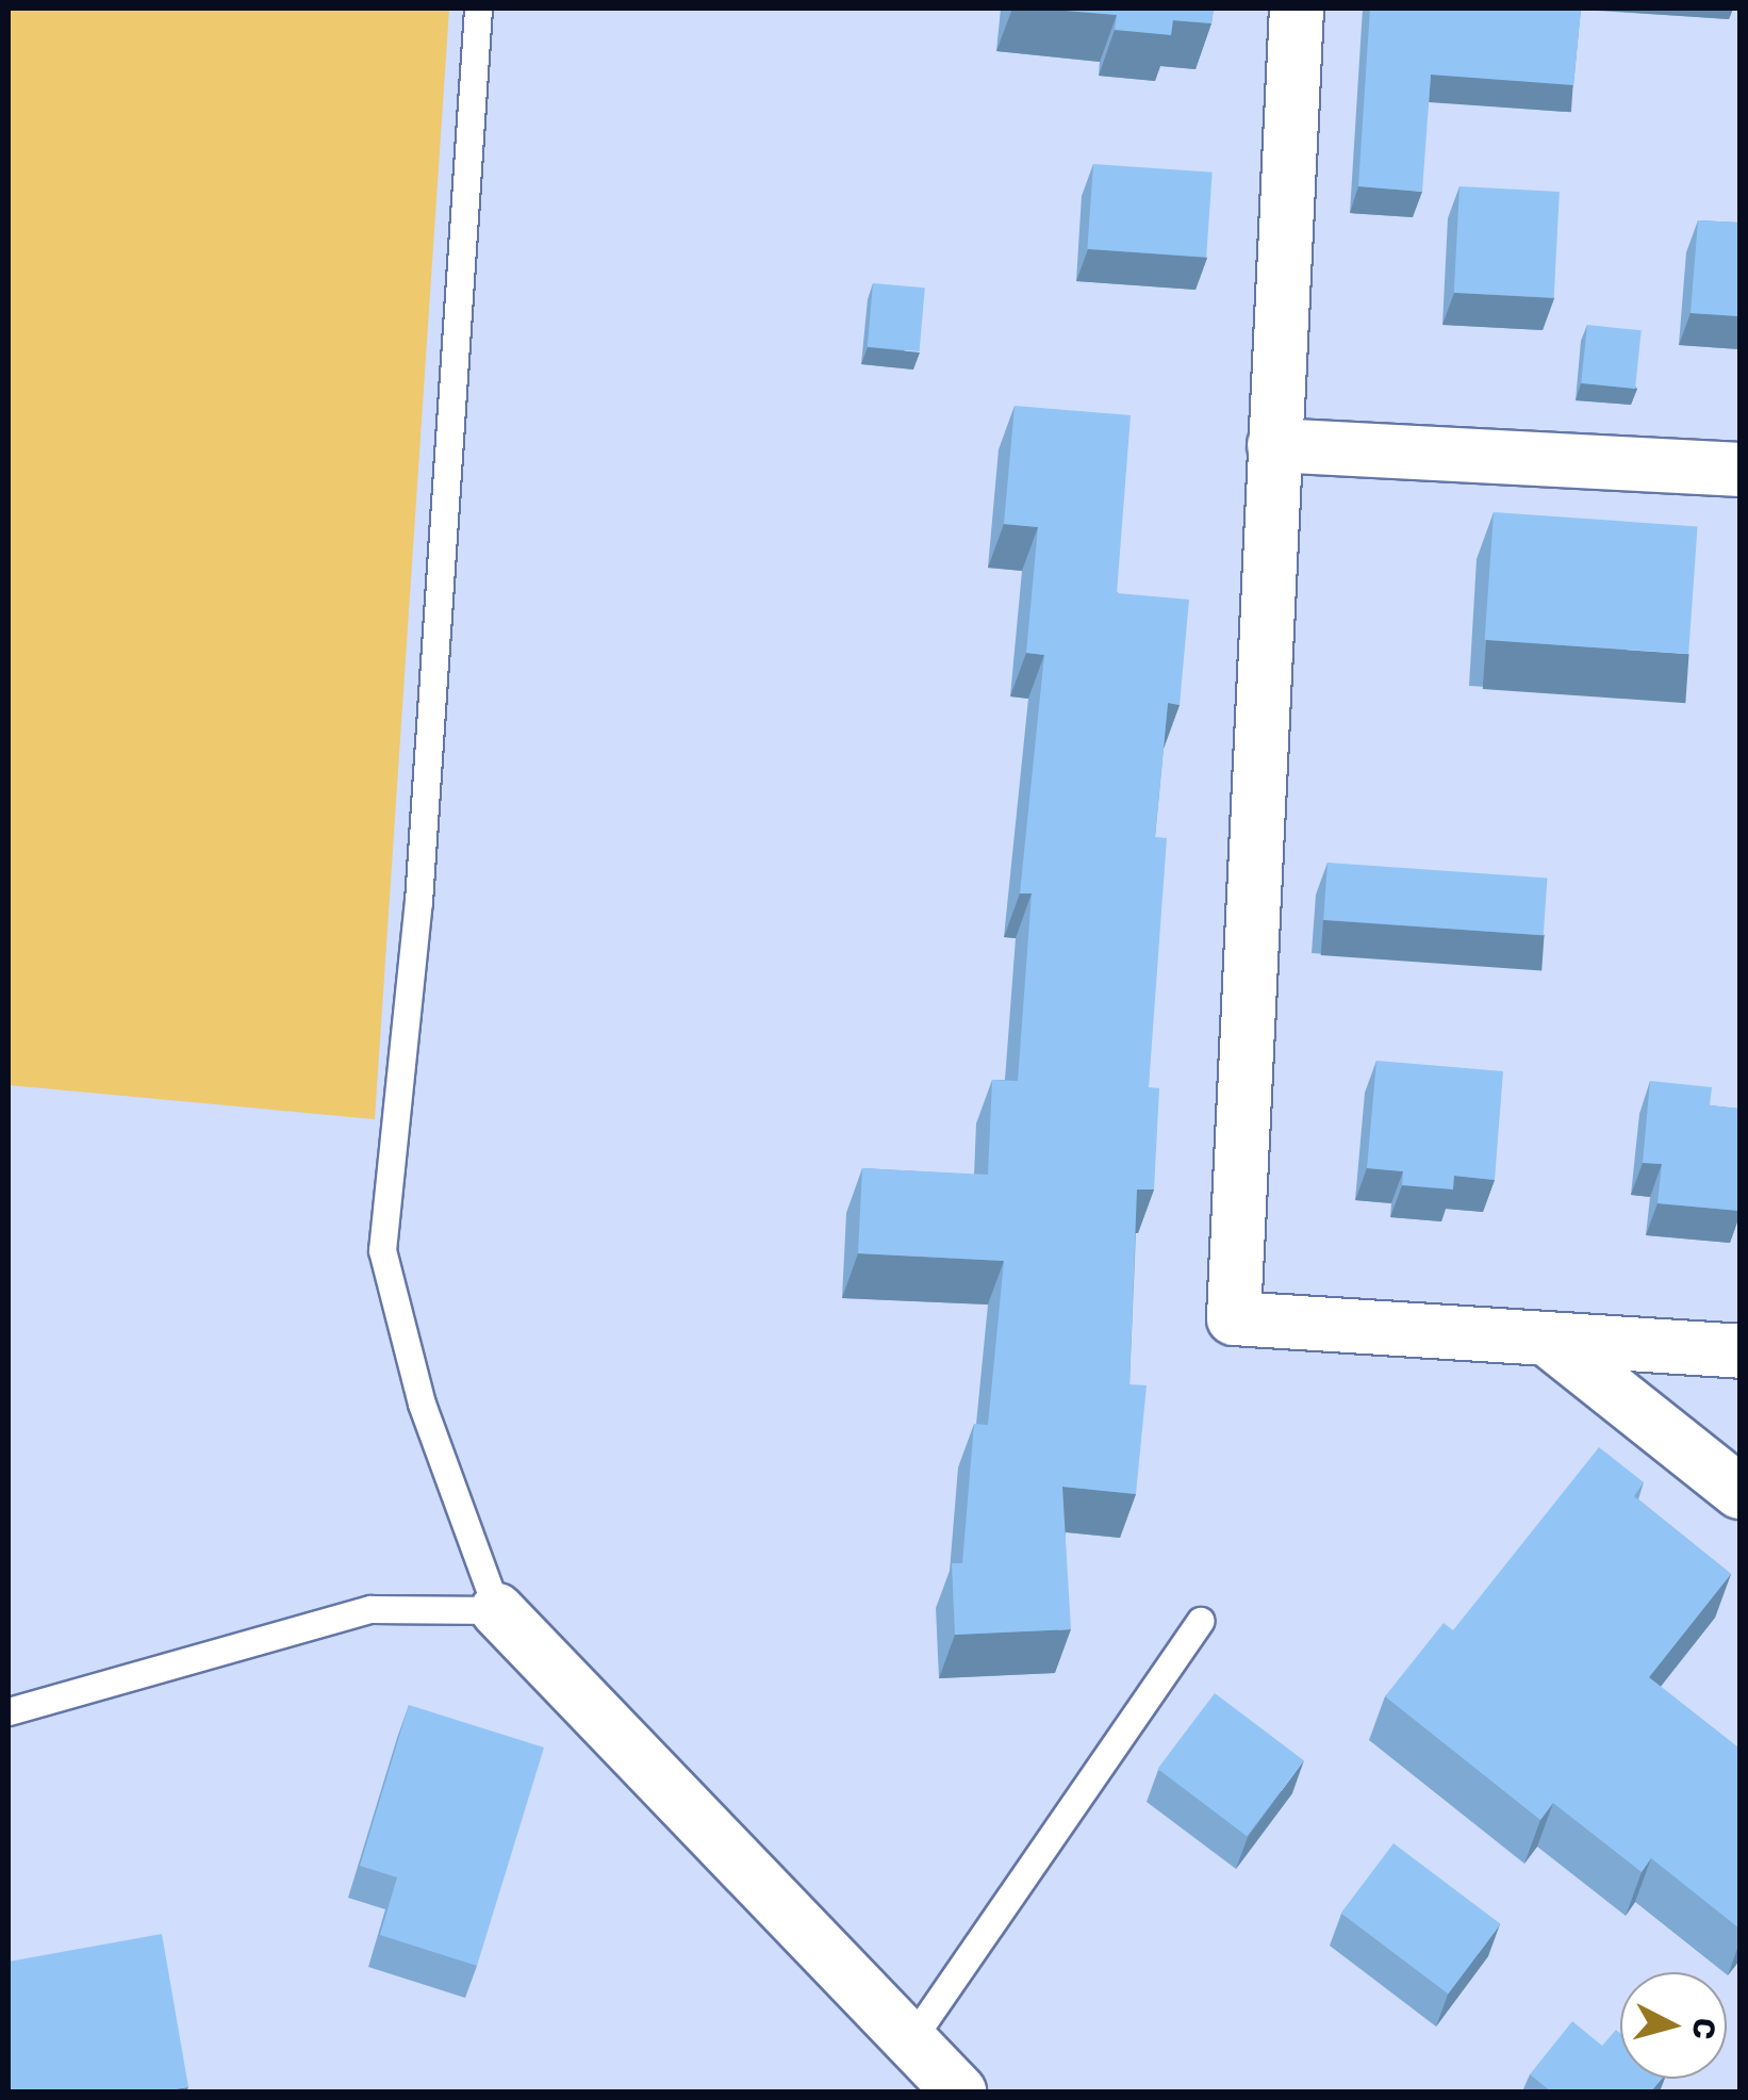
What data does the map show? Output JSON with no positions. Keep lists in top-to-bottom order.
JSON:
{
  "north": "right"
}
